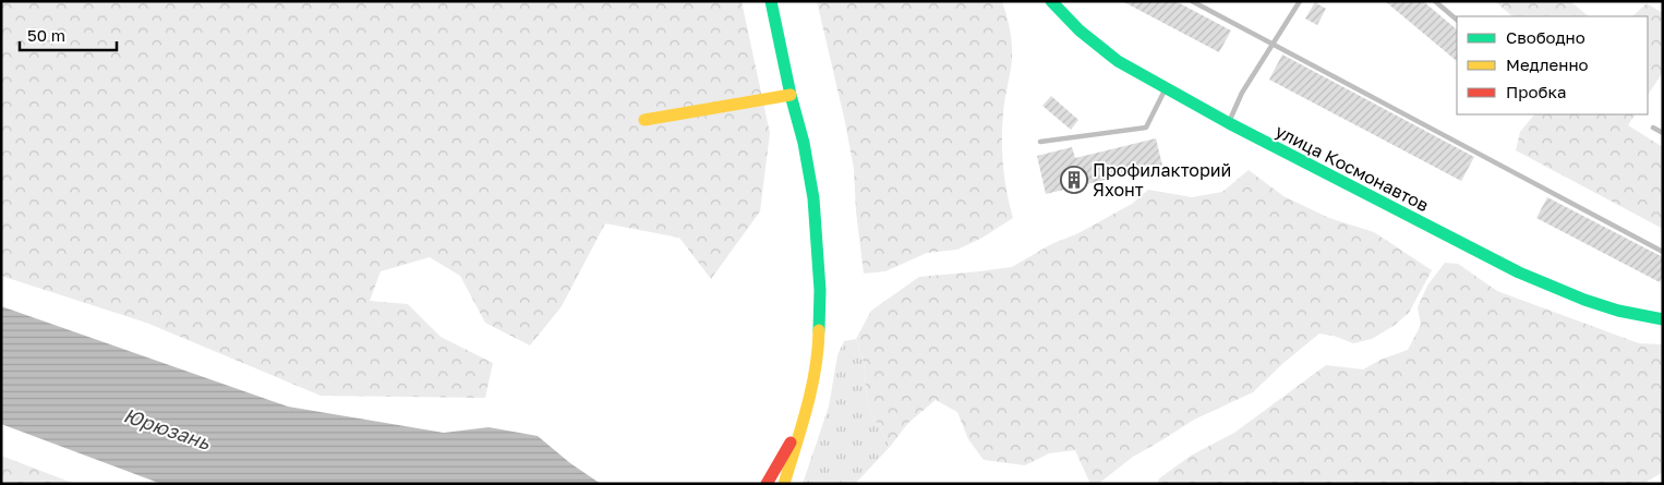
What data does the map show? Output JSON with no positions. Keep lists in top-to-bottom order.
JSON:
{
  "streets": {
    "street": ["улица Космонавтов"]
  },
  "water": ["Юрюзань"],
  "places": {
    "building": ["Профилакторий Яхонт"]
  },
  "legend": ["Свободно", "Медленно", "Пробка"],
  "scale_bar": "50 m"
}
